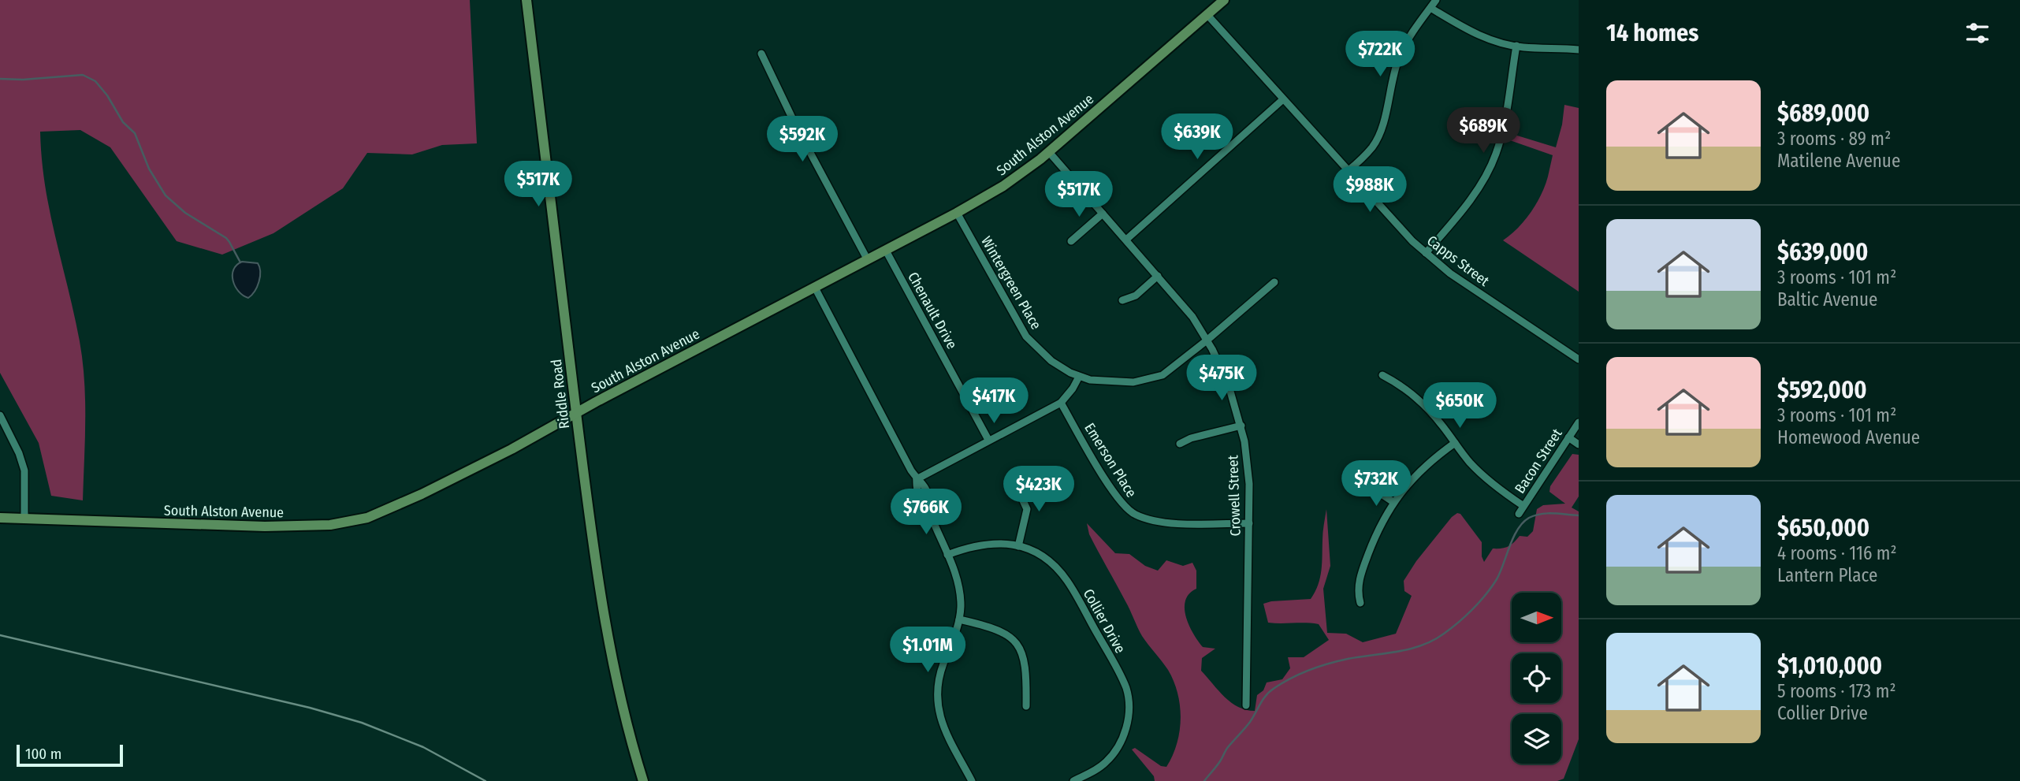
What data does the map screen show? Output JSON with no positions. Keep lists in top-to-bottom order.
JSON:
{
  "streets": {
    "street": [
      "South Alston Avenue",
      "Capps Street",
      "Wintergreen Place",
      "Chenault Drive",
      "Riddle Road",
      "Emerson Place",
      "Bacon Street",
      "Crowell Street",
      "Collier Drive"
    ]
  },
  "crossings": [
    ["South Alston Avenue", "Capps Street"],
    ["South Alston Avenue", "Wintergreen Place"],
    ["South Alston Avenue", "Chenault Drive"],
    ["South Alston Avenue", "Riddle Road"],
    ["South Alston Avenue", "Crowell Street"],
    ["Wintergreen Place", "Crowell Street"],
    ["Emerson Place", "Crowell Street"]
  ],
  "scale_bar": "100 m",
  "north": "right",
  "page": {
    "heading": "14 homes",
    "price": [
      "$722K",
      "$689K",
      "$639K",
      "$592K",
      "$517K",
      "$988K",
      "$517K",
      "$475K",
      "$417K",
      "$650K",
      "$732K",
      "$423K",
      "$766K",
      "$1.01M"
    ],
    "list": [
      {
        "name": "$689,000",
        "note": "3 rooms · 89 m² · Matilene Avenue"
      },
      {
        "name": "$639,000",
        "note": "3 rooms · 101 m² · Baltic Avenue"
      },
      {
        "name": "$592,000",
        "note": "3 rooms · 101 m² · Homewood Avenue"
      },
      {
        "name": "$650,000",
        "note": "4 rooms · 116 m² · Lantern Place"
      },
      {
        "name": "$1,010,000",
        "note": "5 rooms · 173 m² · Collier Drive"
      }
    ],
    "scale": "100 m"
  }
}
